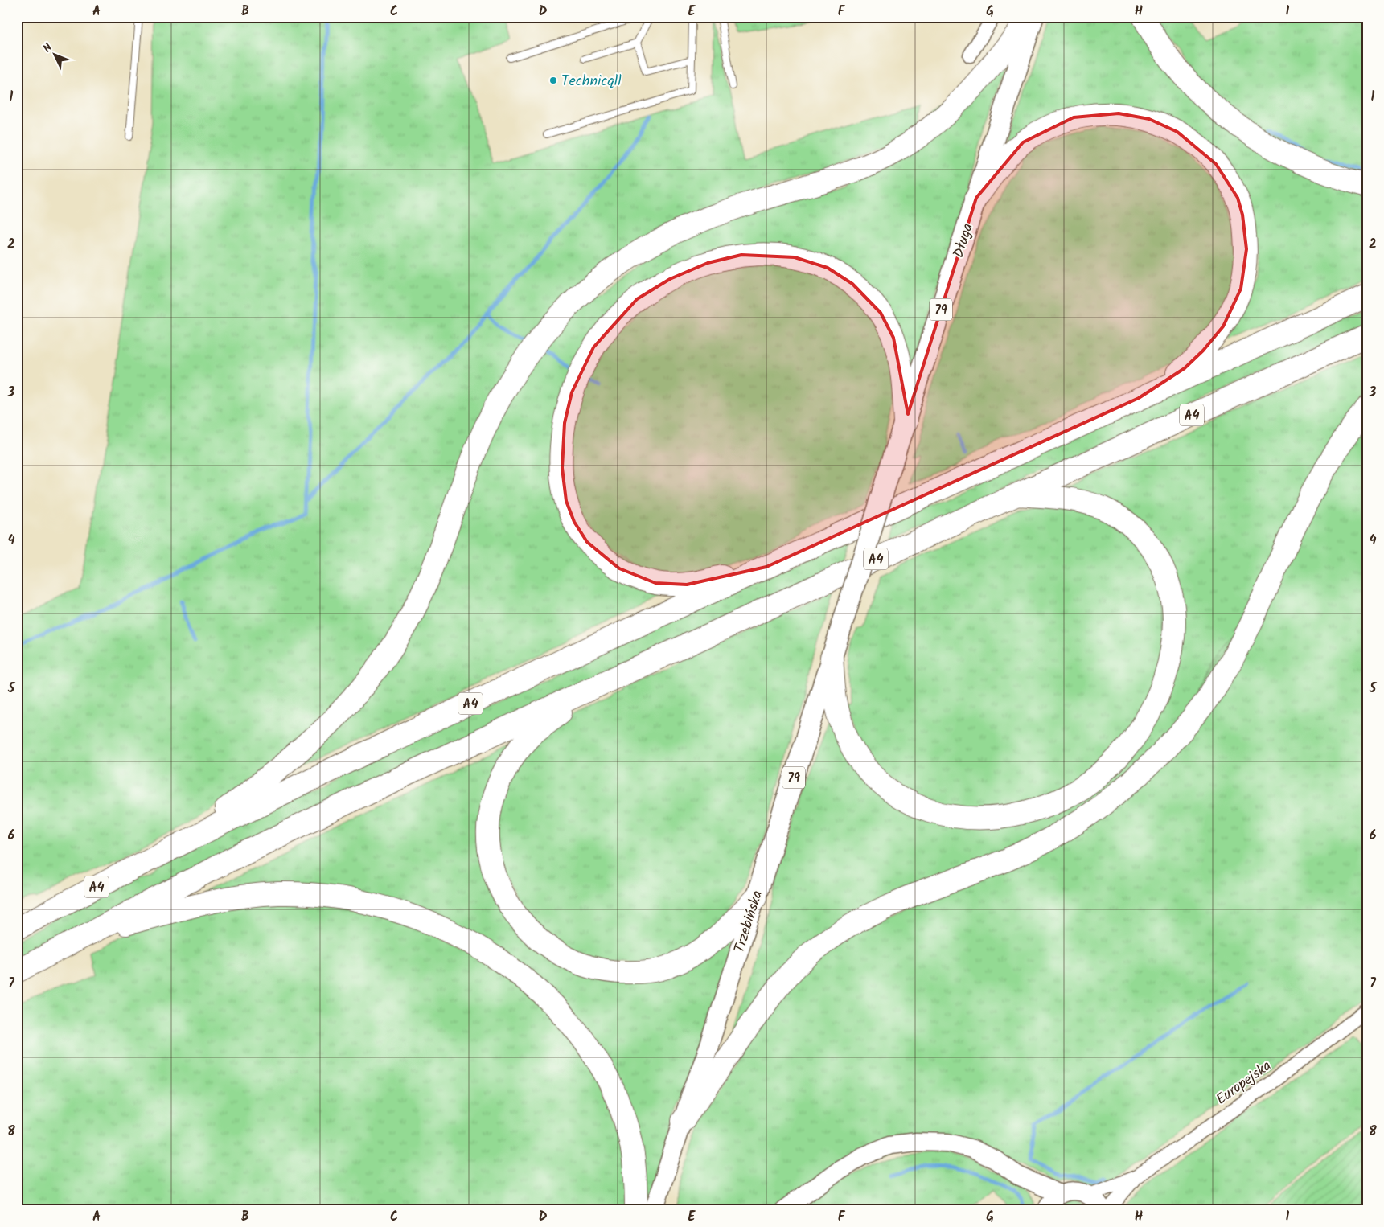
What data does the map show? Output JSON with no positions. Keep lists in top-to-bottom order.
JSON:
{
  "streets": {
    "highway": ["A4"],
    "main road": ["Długa", "79", "Trzebińska"],
    "street": ["Europejska"]
  },
  "crossings": [
    ["Długa", "Trzebińska"]
  ],
  "places": ["Technicqll"],
  "north": "top left",
  "grid": {
    "columns": [
      "A",
      "B",
      "C",
      "D",
      "E",
      "F",
      "G",
      "H",
      "I"
    ],
    "rows": [
      "1",
      "2",
      "3",
      "4",
      "5",
      "6",
      "7",
      "8"
    ]
  }
}
